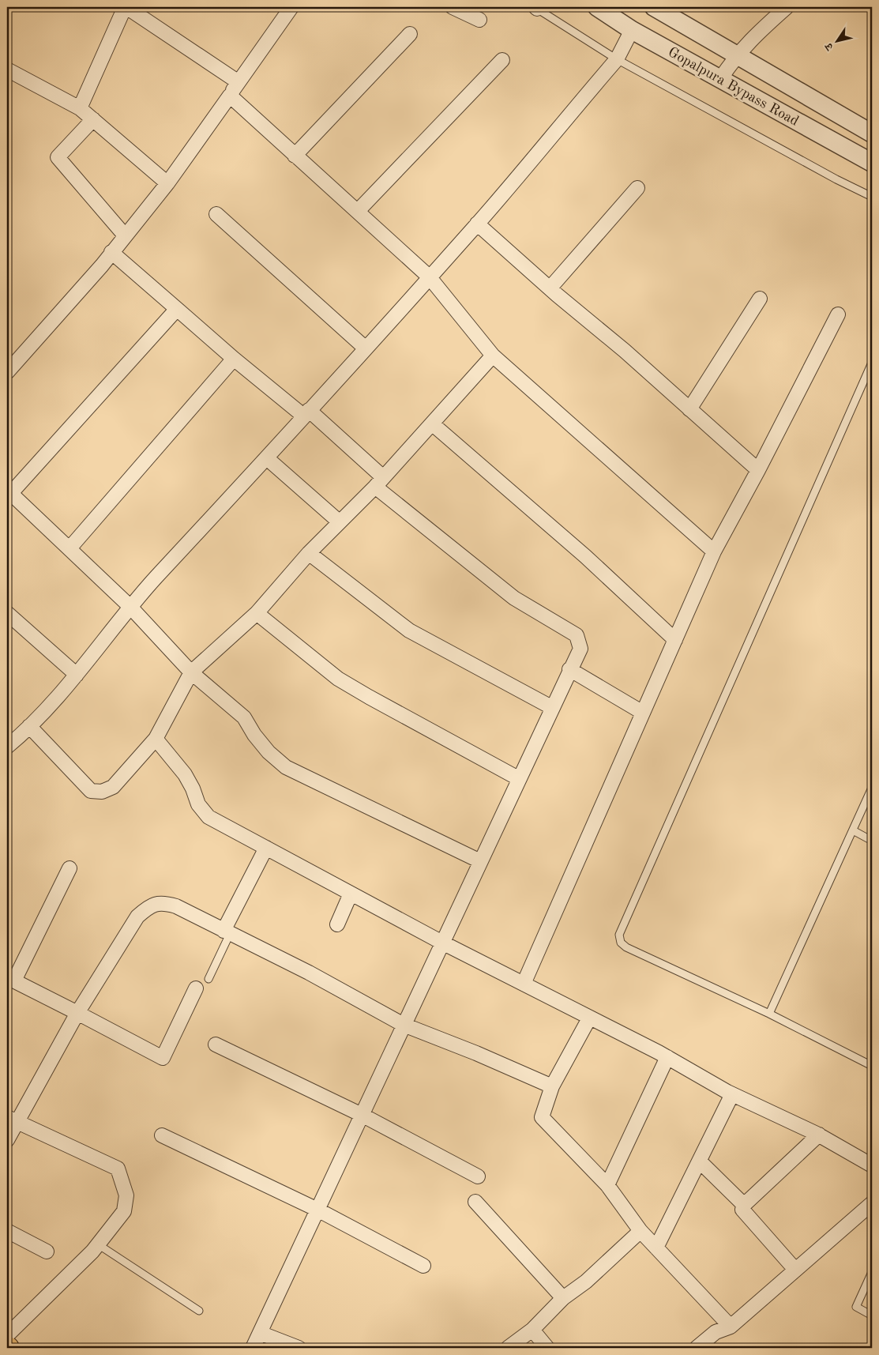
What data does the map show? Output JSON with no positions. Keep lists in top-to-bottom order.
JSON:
{
  "streets": {
    "street": ["Gopalpura Bypass Road"]
  },
  "north": "bottom left"
}
